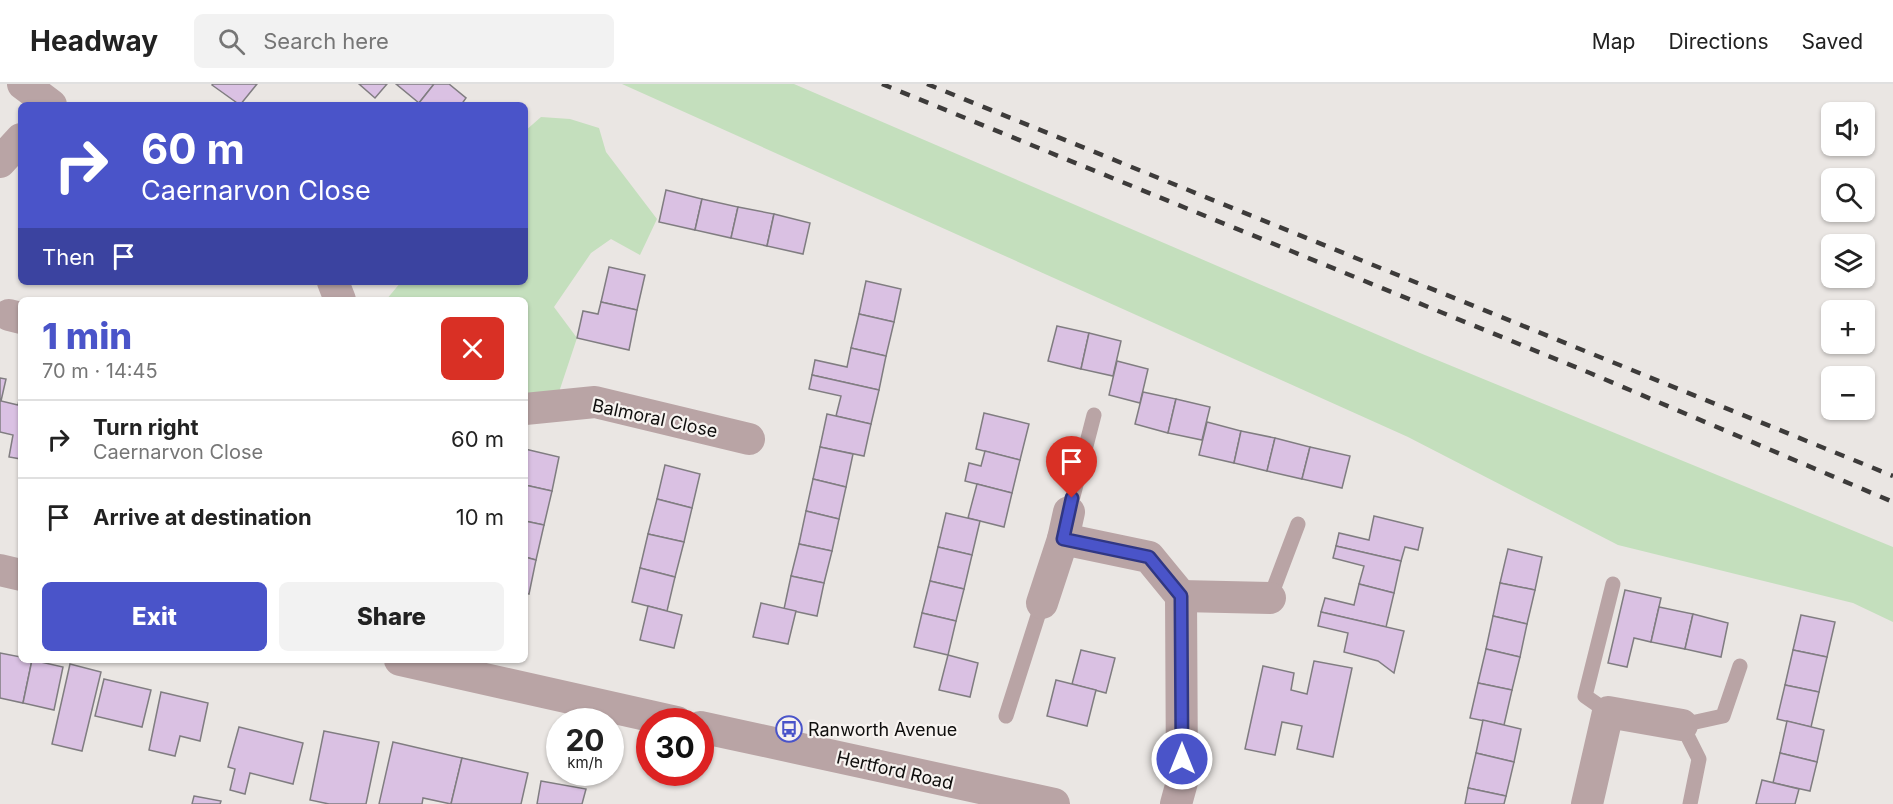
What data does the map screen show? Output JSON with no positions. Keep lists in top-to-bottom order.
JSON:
{
  "streets": {
    "street": ["Balmoral Close", "Hertford Road"]
  },
  "places": {
    "bus stop": ["Ranworth Avenue"]
  },
  "page": {
    "header": "Headway",
    "search": "Search here",
    "nav": ["Map", "Directions", "Saved"],
    "map_buttons": ["+", "−"],
    "turn": ["60 m", "Caernarvon Close"],
    "then": "Then",
    "heading": ["1 min", "70 m · 14:45"],
    "list": [
      {
        "name": "Turn right",
        "note": "Caernarvon Close",
        "value": "60 m"
      },
      {
        "name": "Arrive at destination",
        "value": "10 m"
      }
    ],
    "buttons": ["Exit", "Share"],
    "speed": "20 km/h",
    "limit": "30"
  }
}
